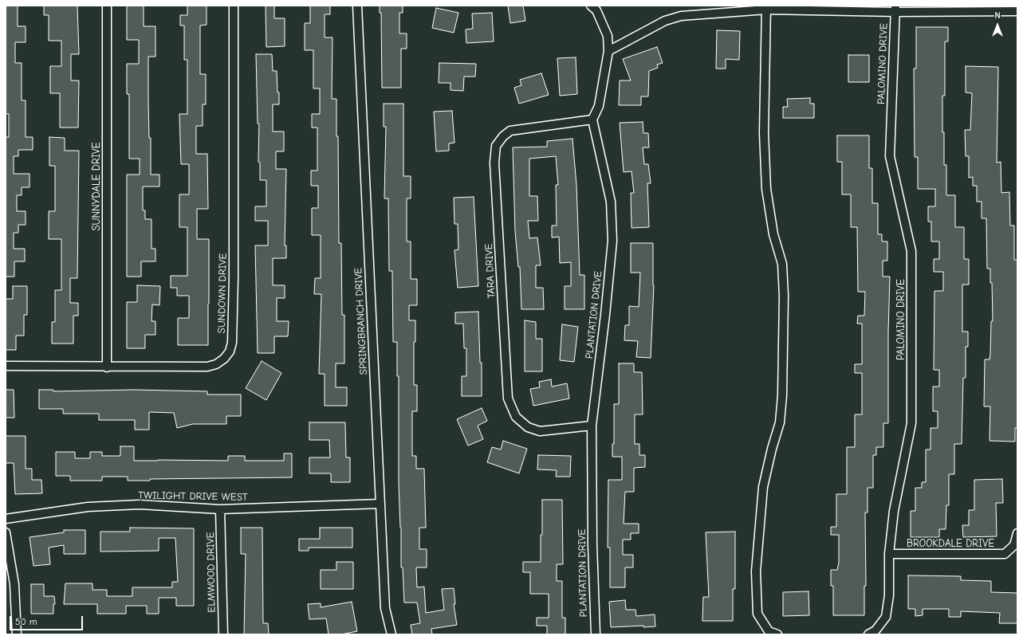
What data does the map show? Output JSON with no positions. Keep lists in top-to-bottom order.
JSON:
{
  "streets": {
    "street": [
      "PALOMINO DRIVE",
      "SUNNYDALE DRIVE",
      "TARA DRIVE",
      "SUNDOWN DRIVE",
      "PLANTATION DRIVE",
      "SPRINGBRANCH DRIVE",
      "TWILIGHT DRIVE WEST",
      "BROOKDALE DRIVE",
      "ELMWOOD DRIVE"
    ]
  },
  "crossings": [
    ["PALOMINO DRIVE", "BROOKDALE DRIVE"],
    ["SUNNYDALE DRIVE", "SUNDOWN DRIVE"],
    ["TARA DRIVE", "PLANTATION DRIVE"],
    ["SPRINGBRANCH DRIVE", "TWILIGHT DRIVE WEST"],
    ["TWILIGHT DRIVE WEST", "ELMWOOD DRIVE"]
  ],
  "scale_bar": "50 m",
  "north": "top"
}
